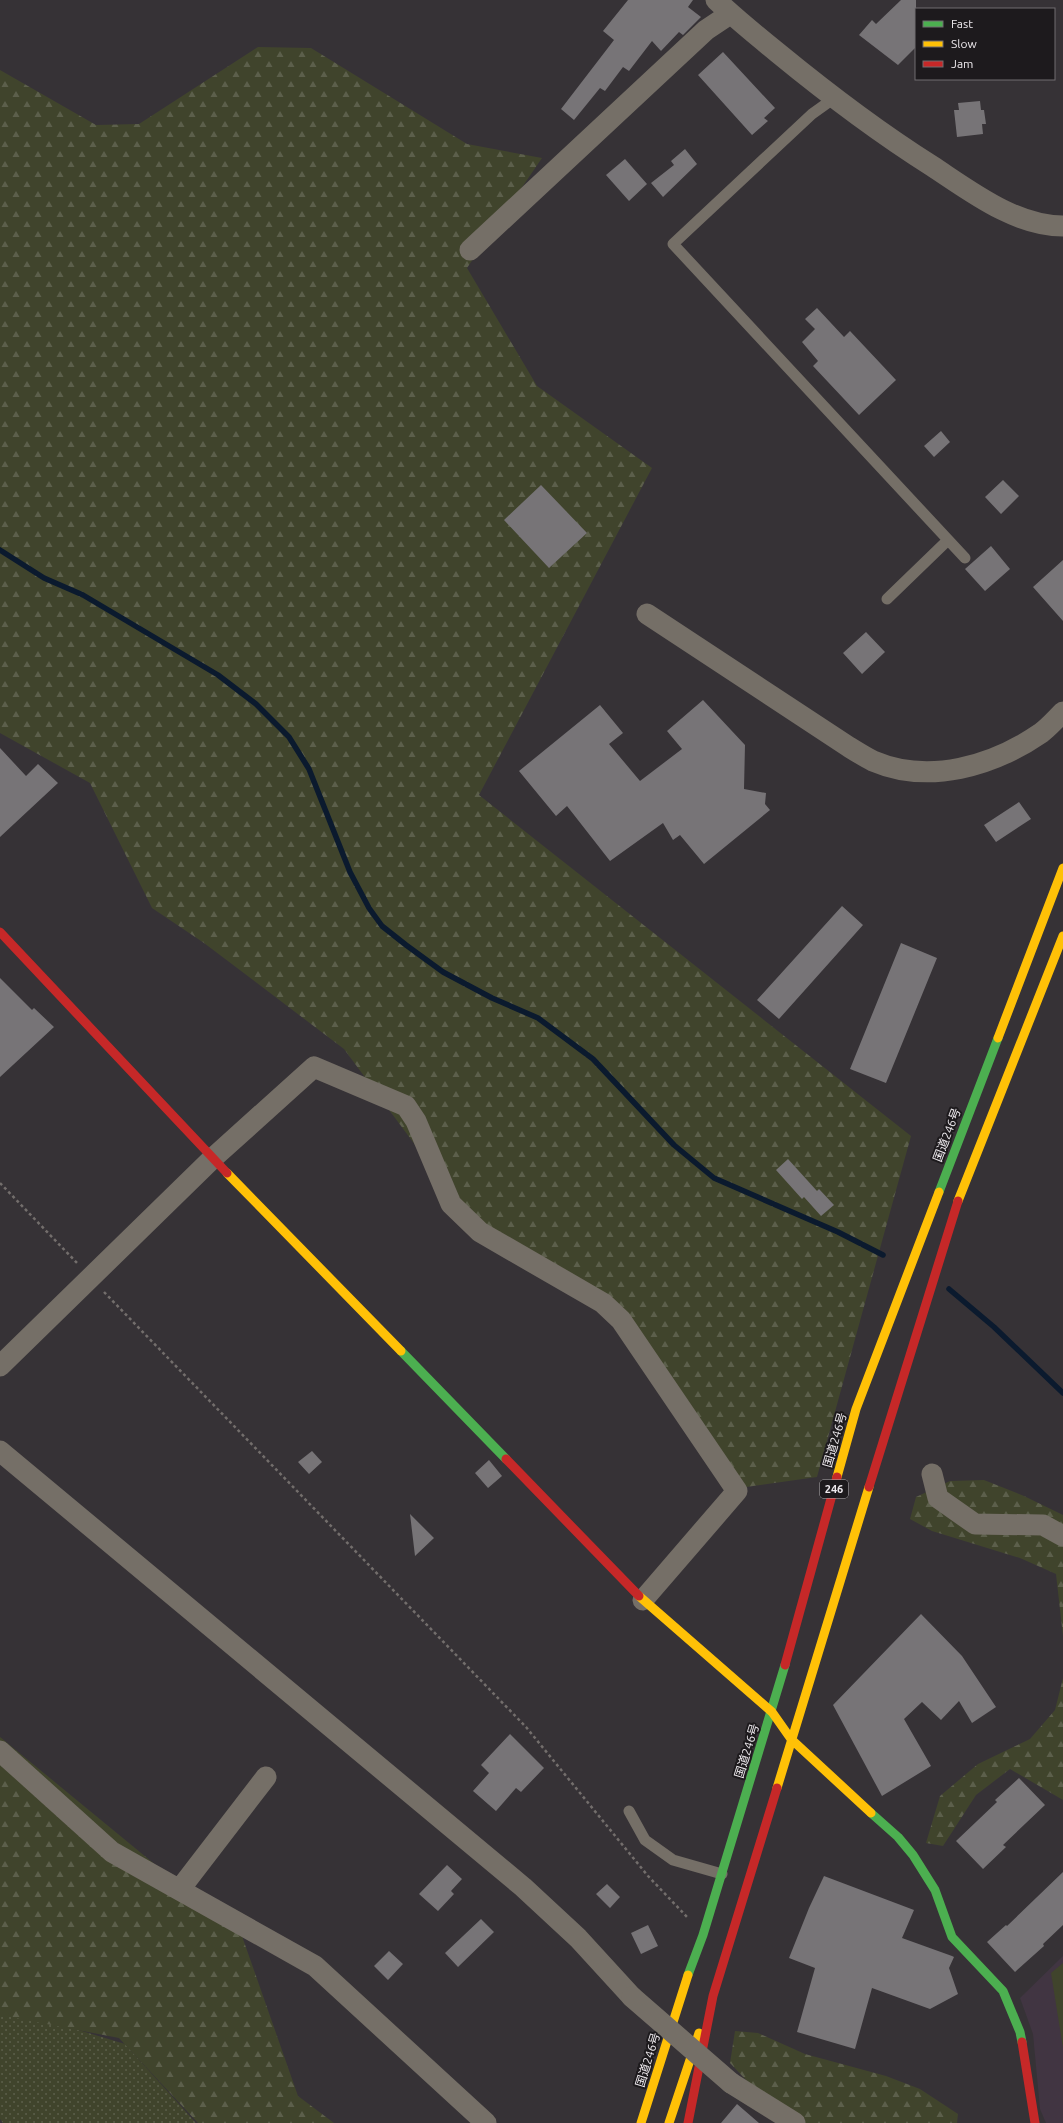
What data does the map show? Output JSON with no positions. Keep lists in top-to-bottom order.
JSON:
{
  "streets": {
    "main road": ["国道246号", "246"]
  },
  "legend": ["Fast", "Slow", "Jam"]
}
